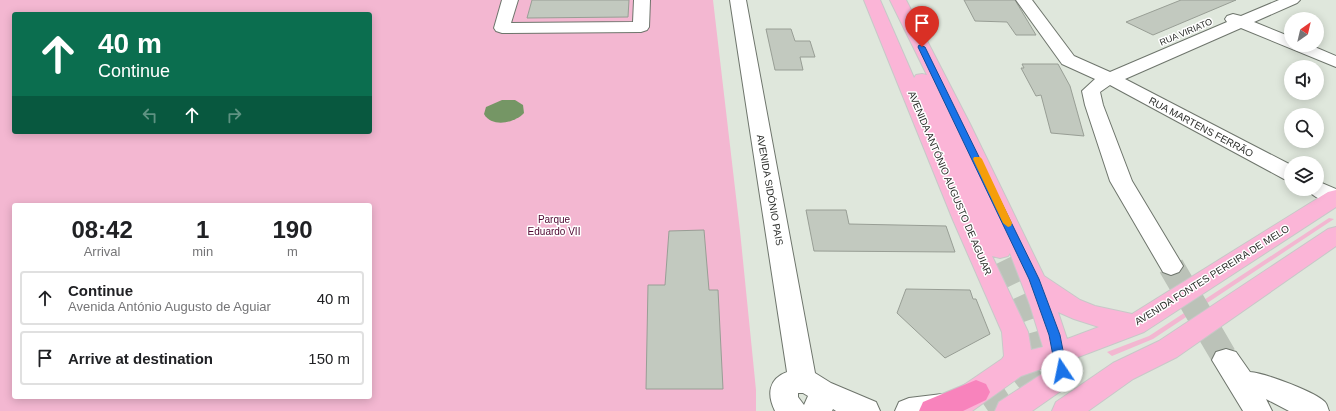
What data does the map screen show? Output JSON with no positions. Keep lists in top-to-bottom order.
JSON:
{
  "streets": {
    "main road": ["AVENIDA ANTÓNIO AUGUSTO DE AGUIAR", "AVENIDA FONTES PEREIRA DE MELO"],
    "street": ["RUA VIRIATO", "RUA MARTENS FERRÃO", "AVENIDA SIDÓNIO PAIS"]
  },
  "crossings": [
    ["RUA VIRIATO", "RUA MARTENS FERRÃO"],
    ["AVENIDA ANTÓNIO AUGUSTO DE AGUIAR", "AVENIDA FONTES PEREIRA DE MELO"]
  ],
  "parks": ["Parque Eduardo VII"],
  "north": "top right",
  "page": {
    "turn": ["40 m", "Continue"],
    "eta": [
      "08:42",
      "Arrival",
      "1",
      "min",
      "190",
      "m"
    ],
    "list": [
      {
        "name": "Continue",
        "note": "Avenida António Augusto de Aguiar",
        "value": "40 m"
      },
      {
        "name": "Arrive at destination",
        "value": "150 m"
      }
    ]
  }
}
